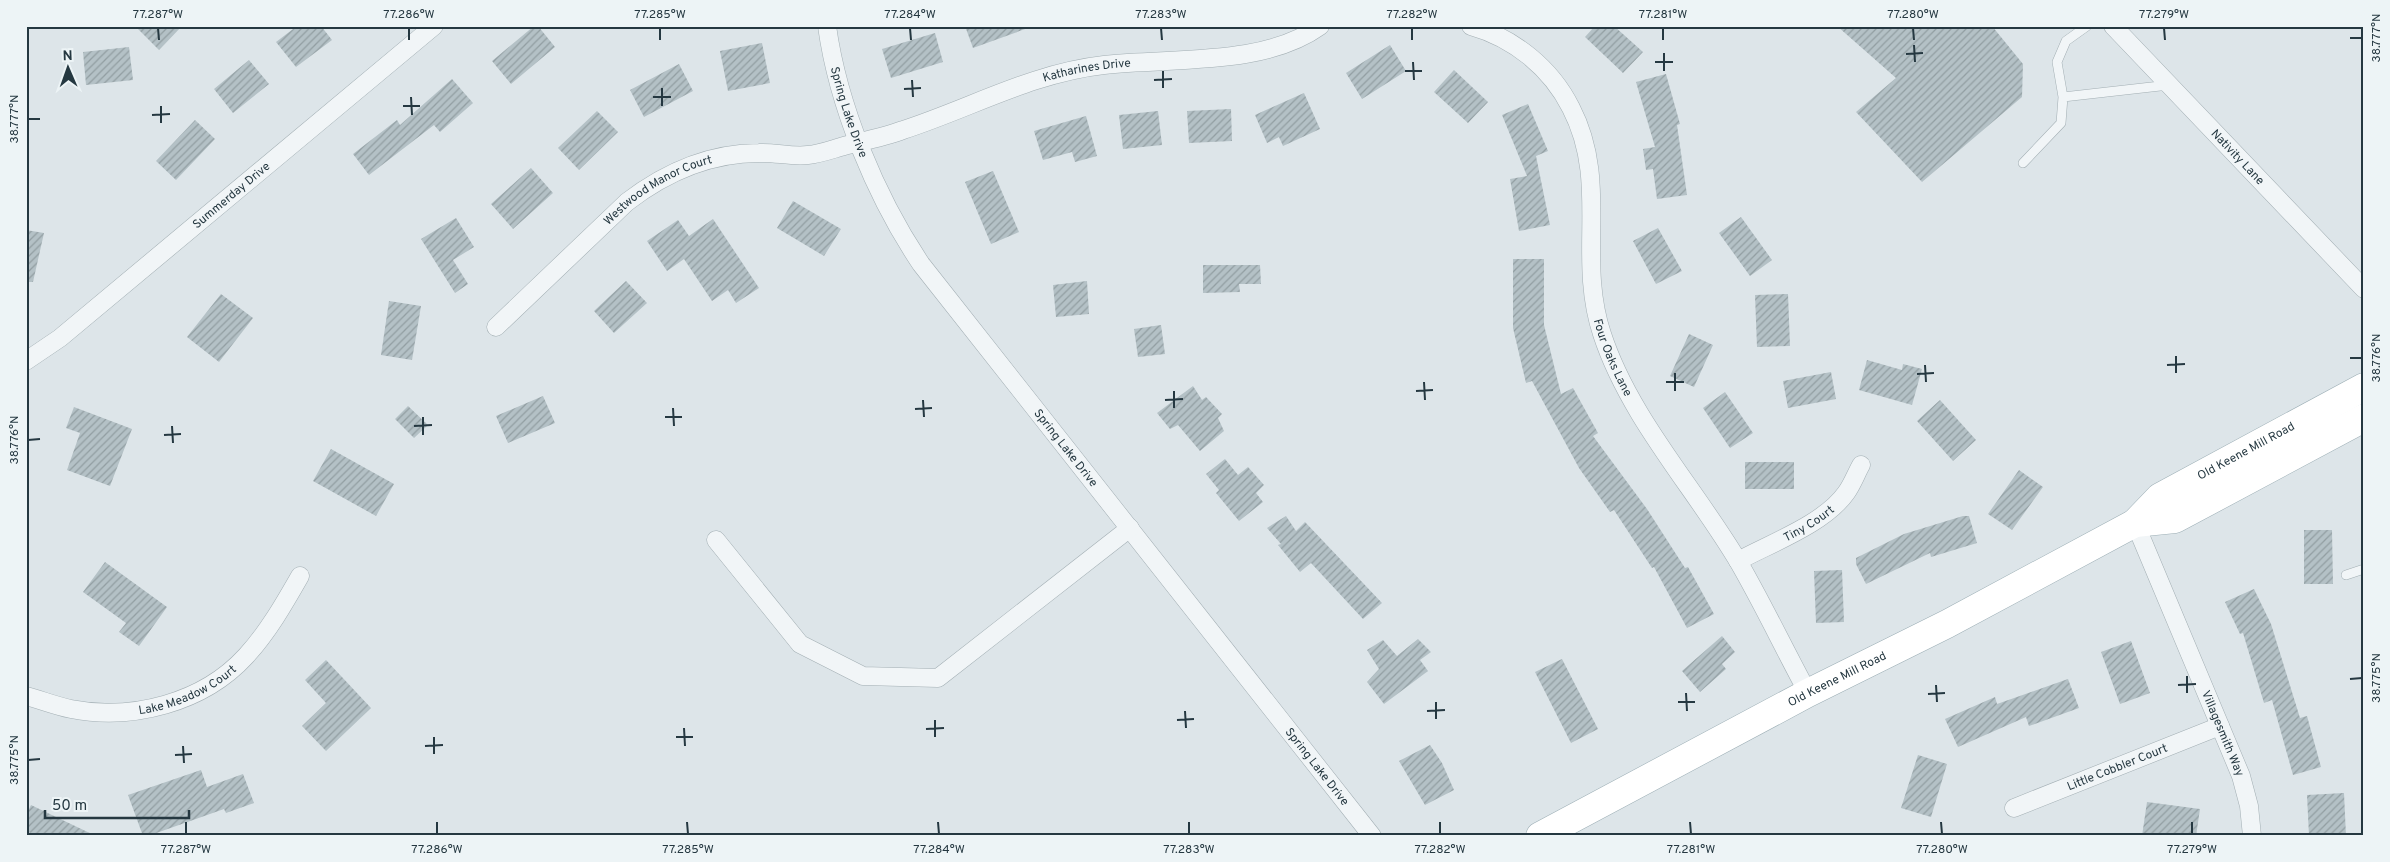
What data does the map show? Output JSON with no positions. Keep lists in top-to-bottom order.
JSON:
{
  "streets": {
    "main road": ["Old Keene Mill Road"],
    "street": [
      "Katharines Drive",
      "Spring Lake Drive",
      "Nativity Lane",
      "Westwood Manor Court",
      "Summerday Drive",
      "Four Oaks Lane",
      "Tiny Court",
      "Lake Meadow Court",
      "Villagesmith Way",
      "Little Cobbler Court"
    ]
  },
  "crossings": [
    ["Katharines Drive", "Spring Lake Drive"],
    ["Katharines Drive", "Westwood Manor Court"],
    ["Spring Lake Drive", "Westwood Manor Court"],
    ["Four Oaks Lane", "Old Keene Mill Road"],
    ["Four Oaks Lane", "Tiny Court"],
    ["Old Keene Mill Road", "Villagesmith Way"],
    ["Villagesmith Way", "Little Cobbler Court"]
  ],
  "scale_bar": "50 m",
  "north": "top",
  "coordinates": [
    "77.287°W",
    "77.286°W",
    "77.285°W",
    "77.284°W",
    "77.283°W",
    "77.282°W",
    "77.281°W",
    "77.280°W",
    "77.279°W",
    "38.777°N",
    "38.776°N",
    "38.775°N"
  ]
}
